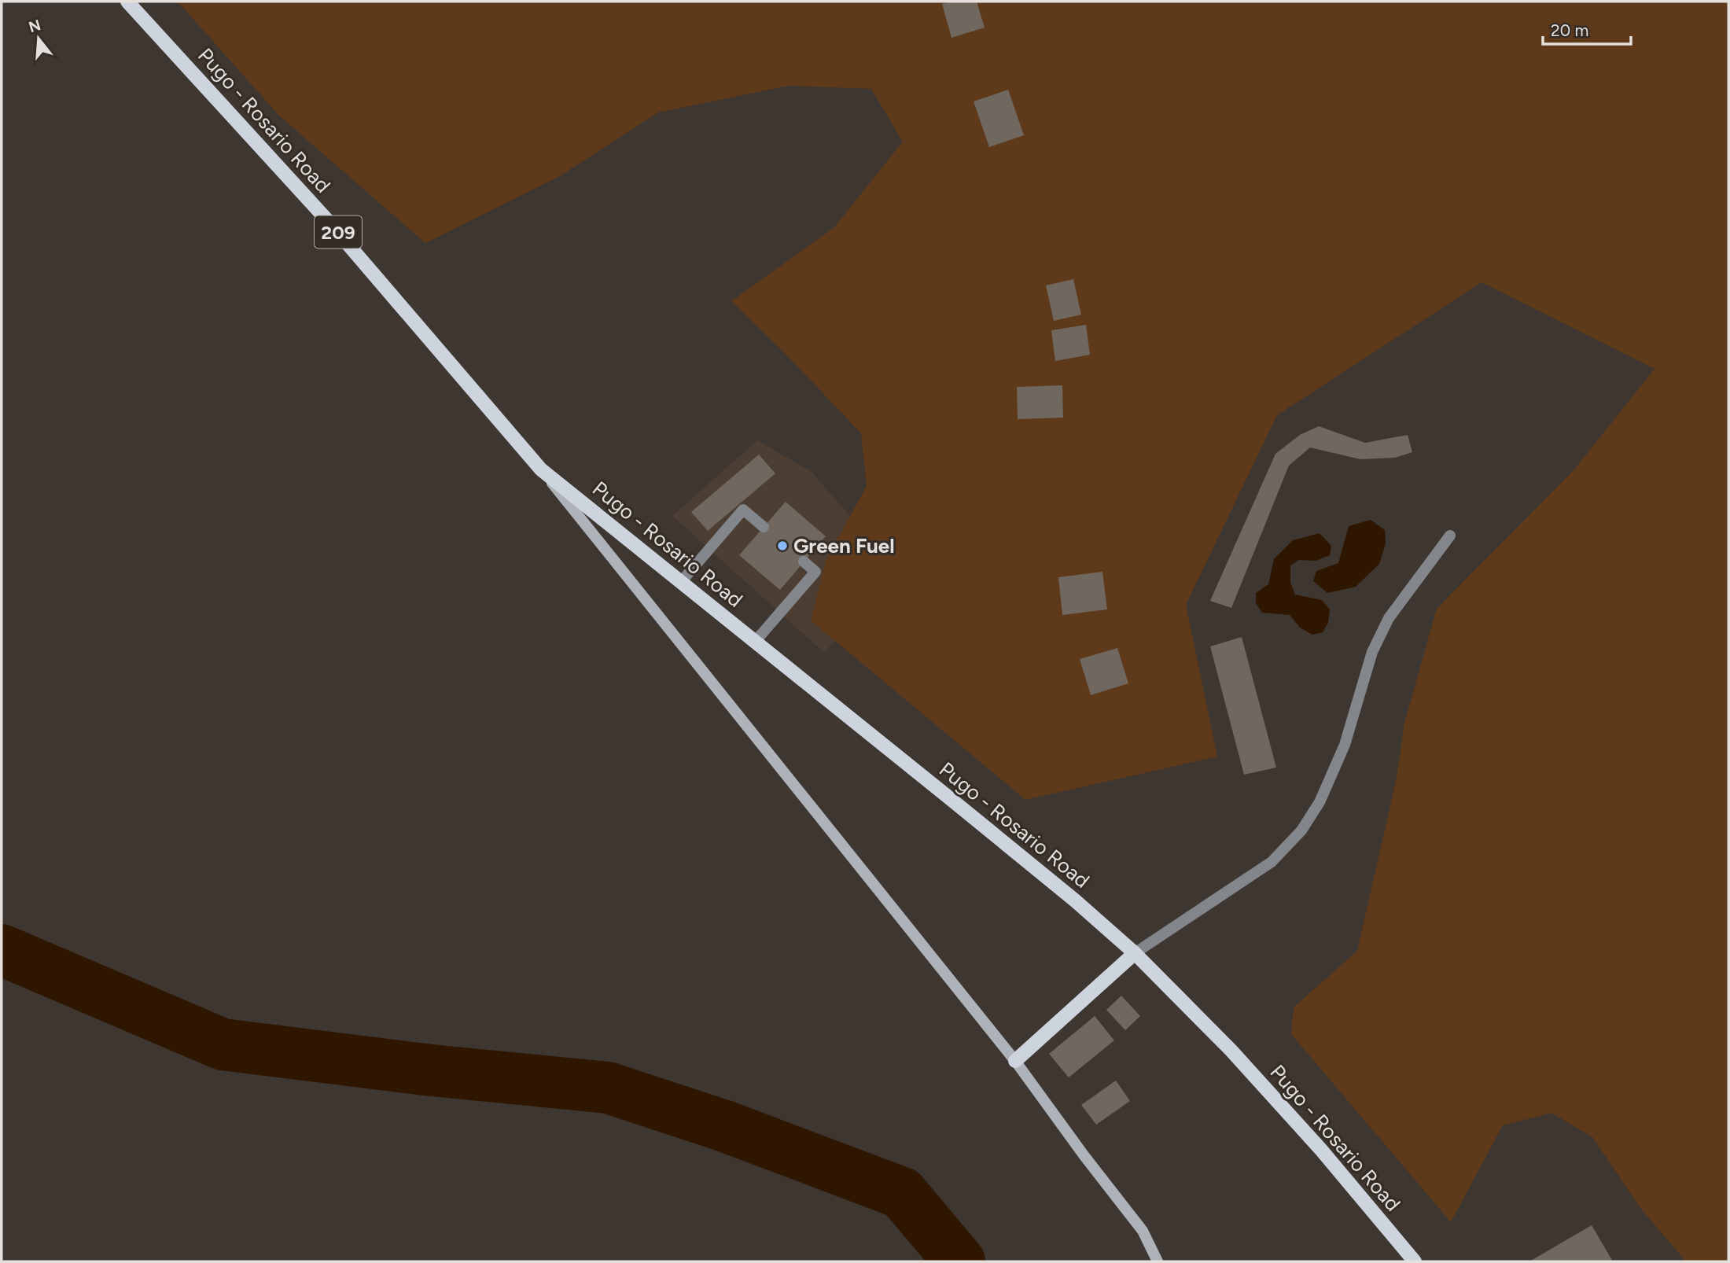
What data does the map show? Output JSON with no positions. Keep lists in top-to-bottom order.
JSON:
{
  "streets": {
    "main road": ["Pugo - Rosario Road", "209"]
  },
  "places": ["Green Fuel"],
  "scale_bar": "20 m",
  "north": "top"
}
